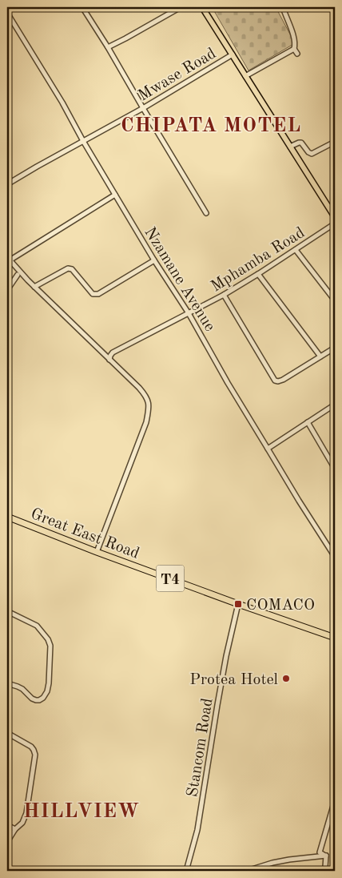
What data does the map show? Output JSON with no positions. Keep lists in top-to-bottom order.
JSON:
{
  "streets": {
    "highway": ["Great East Road", "T4"],
    "street": [
      "Mwase Road",
      "Mphamba Road",
      "Nzamane Avenue",
      "Stancom Road"
    ]
  },
  "crossings": [
    ["Mwase Road", "Nzamane Avenue"],
    ["Mphamba Road", "Nzamane Avenue"],
    ["Great East Road", "Stancom Road"]
  ],
  "districts": ["CHIPATA MOTEL", "HILLVIEW"],
  "places": {
    "transit": ["COMACO"],
    "other": ["Protea Hotel"]
  }
}
